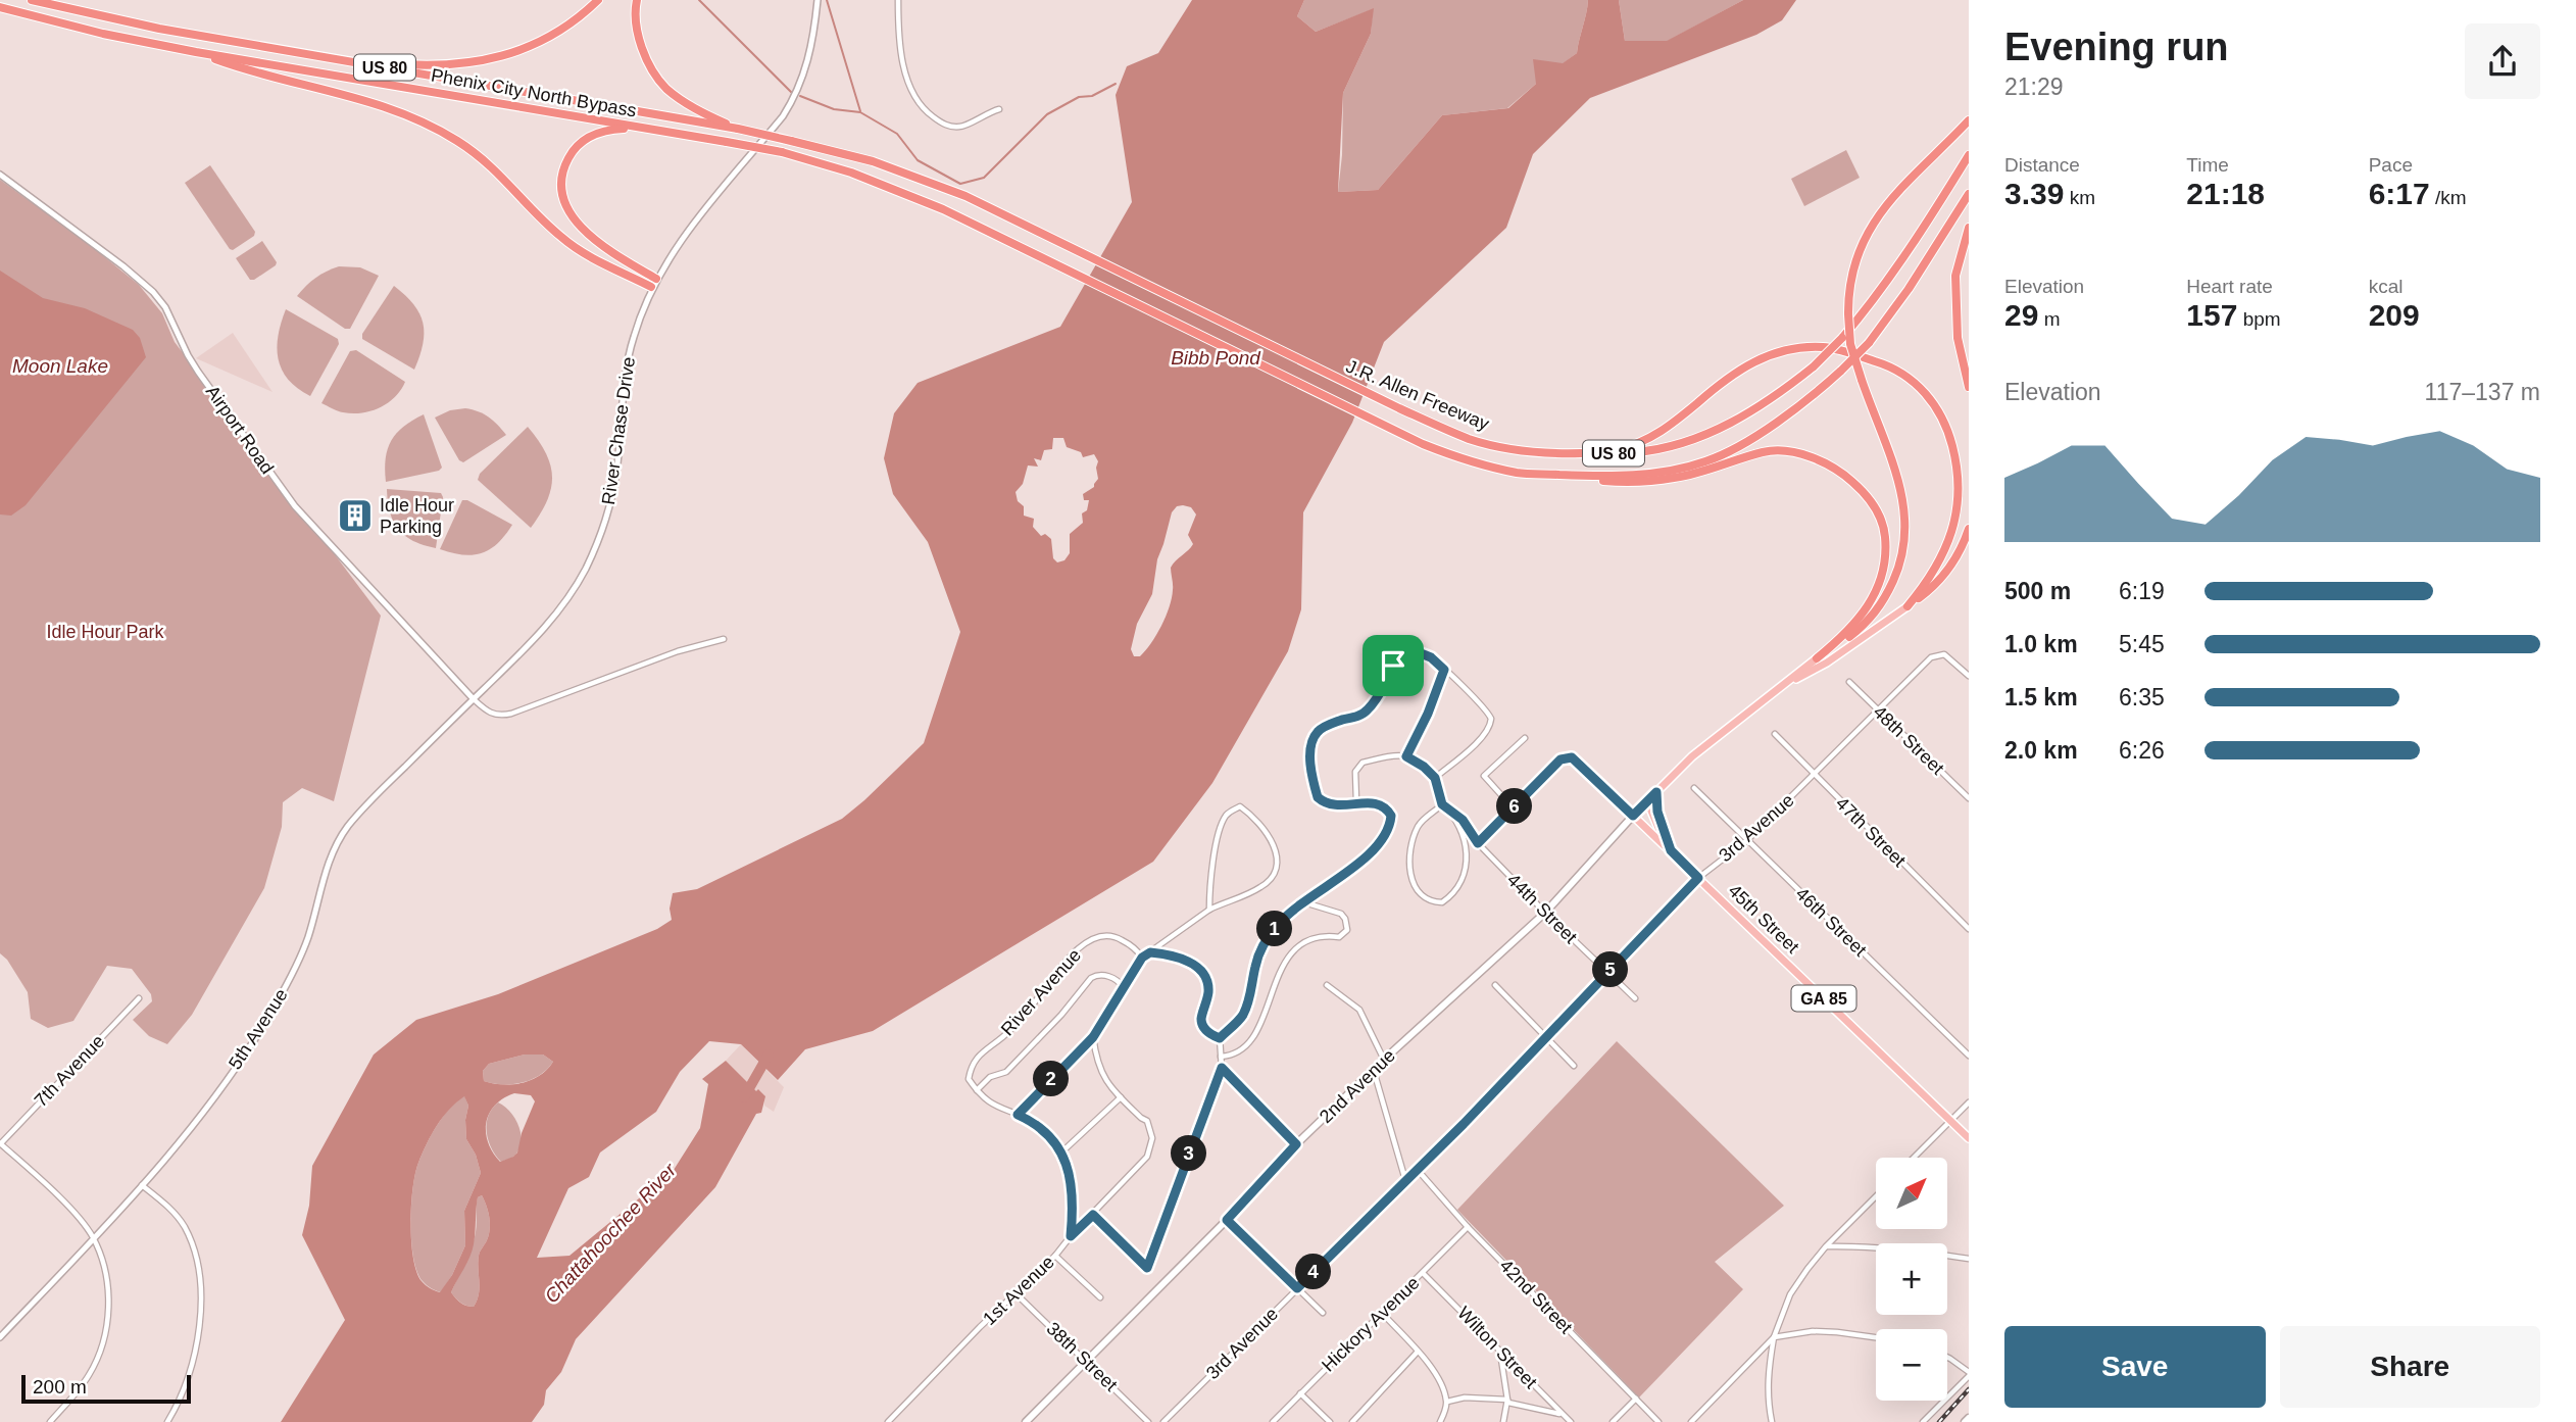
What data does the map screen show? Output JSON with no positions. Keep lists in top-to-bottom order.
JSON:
{
  "streets": {
    "highway": ["US 80", "Phenix City North Bypass", "J.R. Allen Freeway"],
    "main road": ["45th Street", "GA 85", "2nd Avenue"],
    "street": [
      "Airport Road",
      "River Chase Drive",
      "48th Street",
      "3rd Avenue",
      "47th Street",
      "44th Street",
      "46th Street",
      "River Avenue",
      "5th Avenue",
      "7th Avenue",
      "1st Avenue",
      "42nd Street",
      "Hickory Avenue",
      "Wilton Street",
      "38th Street"
    ]
  },
  "crossings": [
    ["US 80", "Phenix City North Bypass"],
    ["Phenix City North Bypass", "J.R. Allen Freeway"],
    ["Airport Road", "River Chase Drive"],
    ["Airport Road", "5th Avenue"],
    ["River Chase Drive", "5th Avenue"],
    ["48th Street", "3rd Avenue"],
    ["3rd Avenue", "47th Street"],
    ["3rd Avenue", "44th Street"],
    ["3rd Avenue", "45th Street"],
    ["3rd Avenue", "46th Street"],
    ["3rd Avenue", "42nd Street"],
    ["44th Street", "2nd Avenue"],
    ["45th Street", "2nd Avenue"],
    ["2nd Avenue", "38th Street"],
    ["1st Avenue", "38th Street"],
    ["42nd Street", "Hickory Avenue"],
    ["Hickory Avenue", "Wilton Street"]
  ],
  "water": ["Bibb Pond", "Moon Lake", "Chattahoochee River"],
  "parks": ["Idle Hour Park"],
  "places": {
    "building": ["Idle Hour Parking"]
  },
  "scale_bar": "200 m",
  "north": "top right",
  "page": {
    "heading": ["Evening run", "21:29"],
    "stats": [
      ["Distance", "3.39 km"],
      ["Time", "21:18"],
      ["Pace", "6:17 /km"],
      ["Elevation", "29 m"],
      ["Heart rate", "157 bpm"],
      ["kcal", "209"]
    ],
    "chart": ["Elevation", "117–137 m"],
    "list": [
      {
        "name": "500 m",
        "note": "6:19"
      },
      {
        "name": "1.0 km",
        "note": "5:45"
      },
      {
        "name": "1.5 km",
        "note": "6:35"
      },
      {
        "name": "2.0 km",
        "note": "6:26"
      }
    ],
    "pins": [
      "6",
      "1",
      "5",
      "2",
      "3",
      "4"
    ],
    "map_buttons": ["+", "−"],
    "buttons": ["Save", "Share"],
    "scale": "200 m"
  }
}
